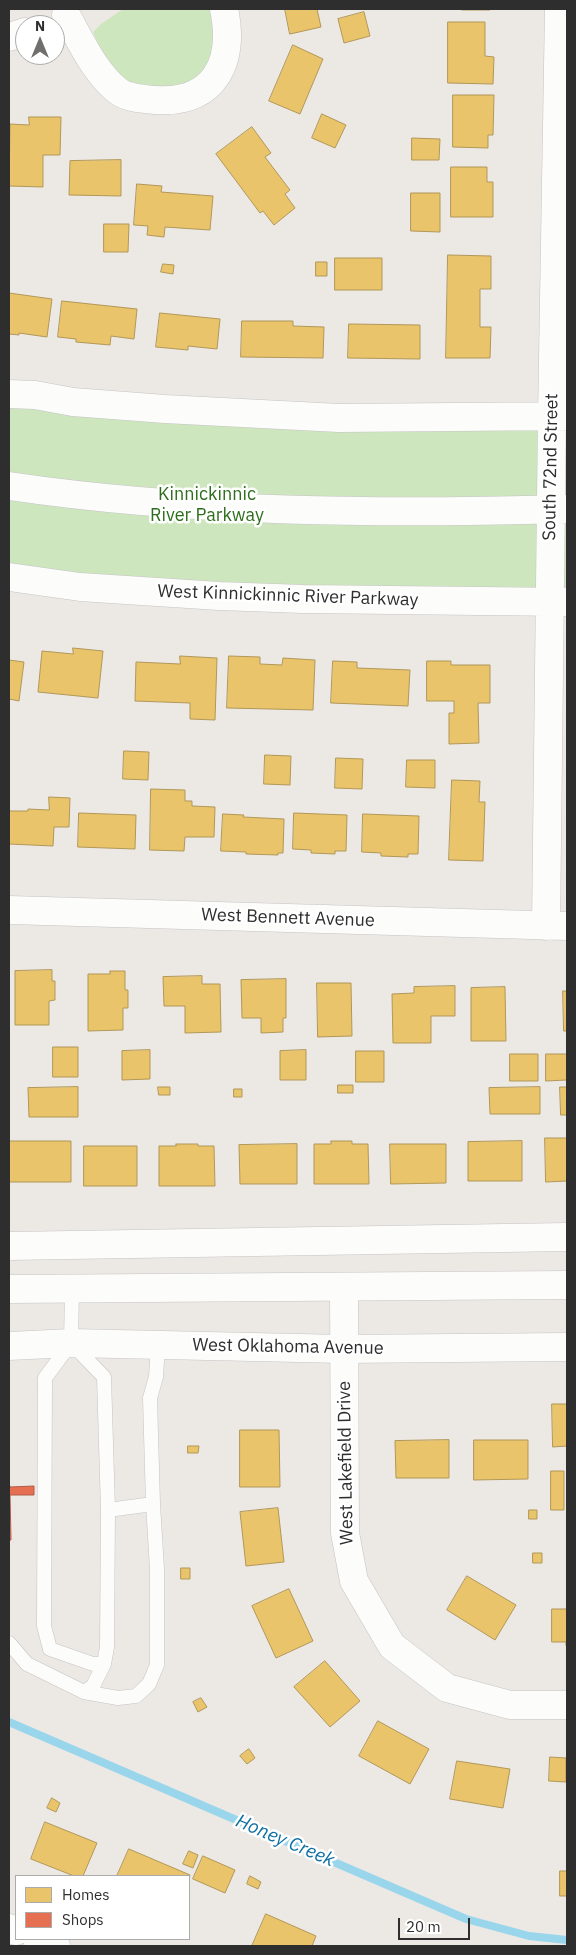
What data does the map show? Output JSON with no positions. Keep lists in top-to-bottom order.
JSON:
{
  "streets": {
    "street": [
      "South 72nd Street",
      "West Kinnickinnic River Parkway",
      "West Bennett Avenue",
      "West Oklahoma Avenue",
      "West Lakefield Drive"
    ]
  },
  "crossings": [
    ["South 72nd Street", "West Kinnickinnic River Parkway"],
    ["South 72nd Street", "West Bennett Avenue"],
    ["West Oklahoma Avenue", "West Lakefield Drive"]
  ],
  "water": ["Honey Creek"],
  "parks": ["Kinnickinnic River Parkway"],
  "legend": ["Homes", "Shops"],
  "scale_bar": "20 m",
  "north": "top"
}
